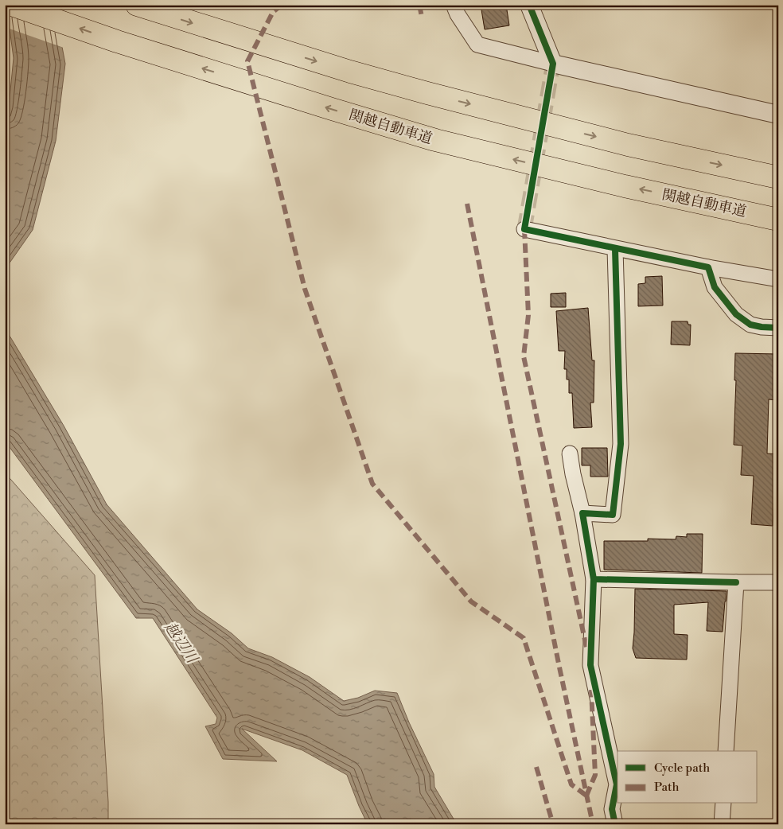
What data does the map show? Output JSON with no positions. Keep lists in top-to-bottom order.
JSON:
{
  "streets": {
    "highway": ["関越自動車道"]
  },
  "water": ["越辺川"],
  "legend": ["Cycle path", "Path"]
}
